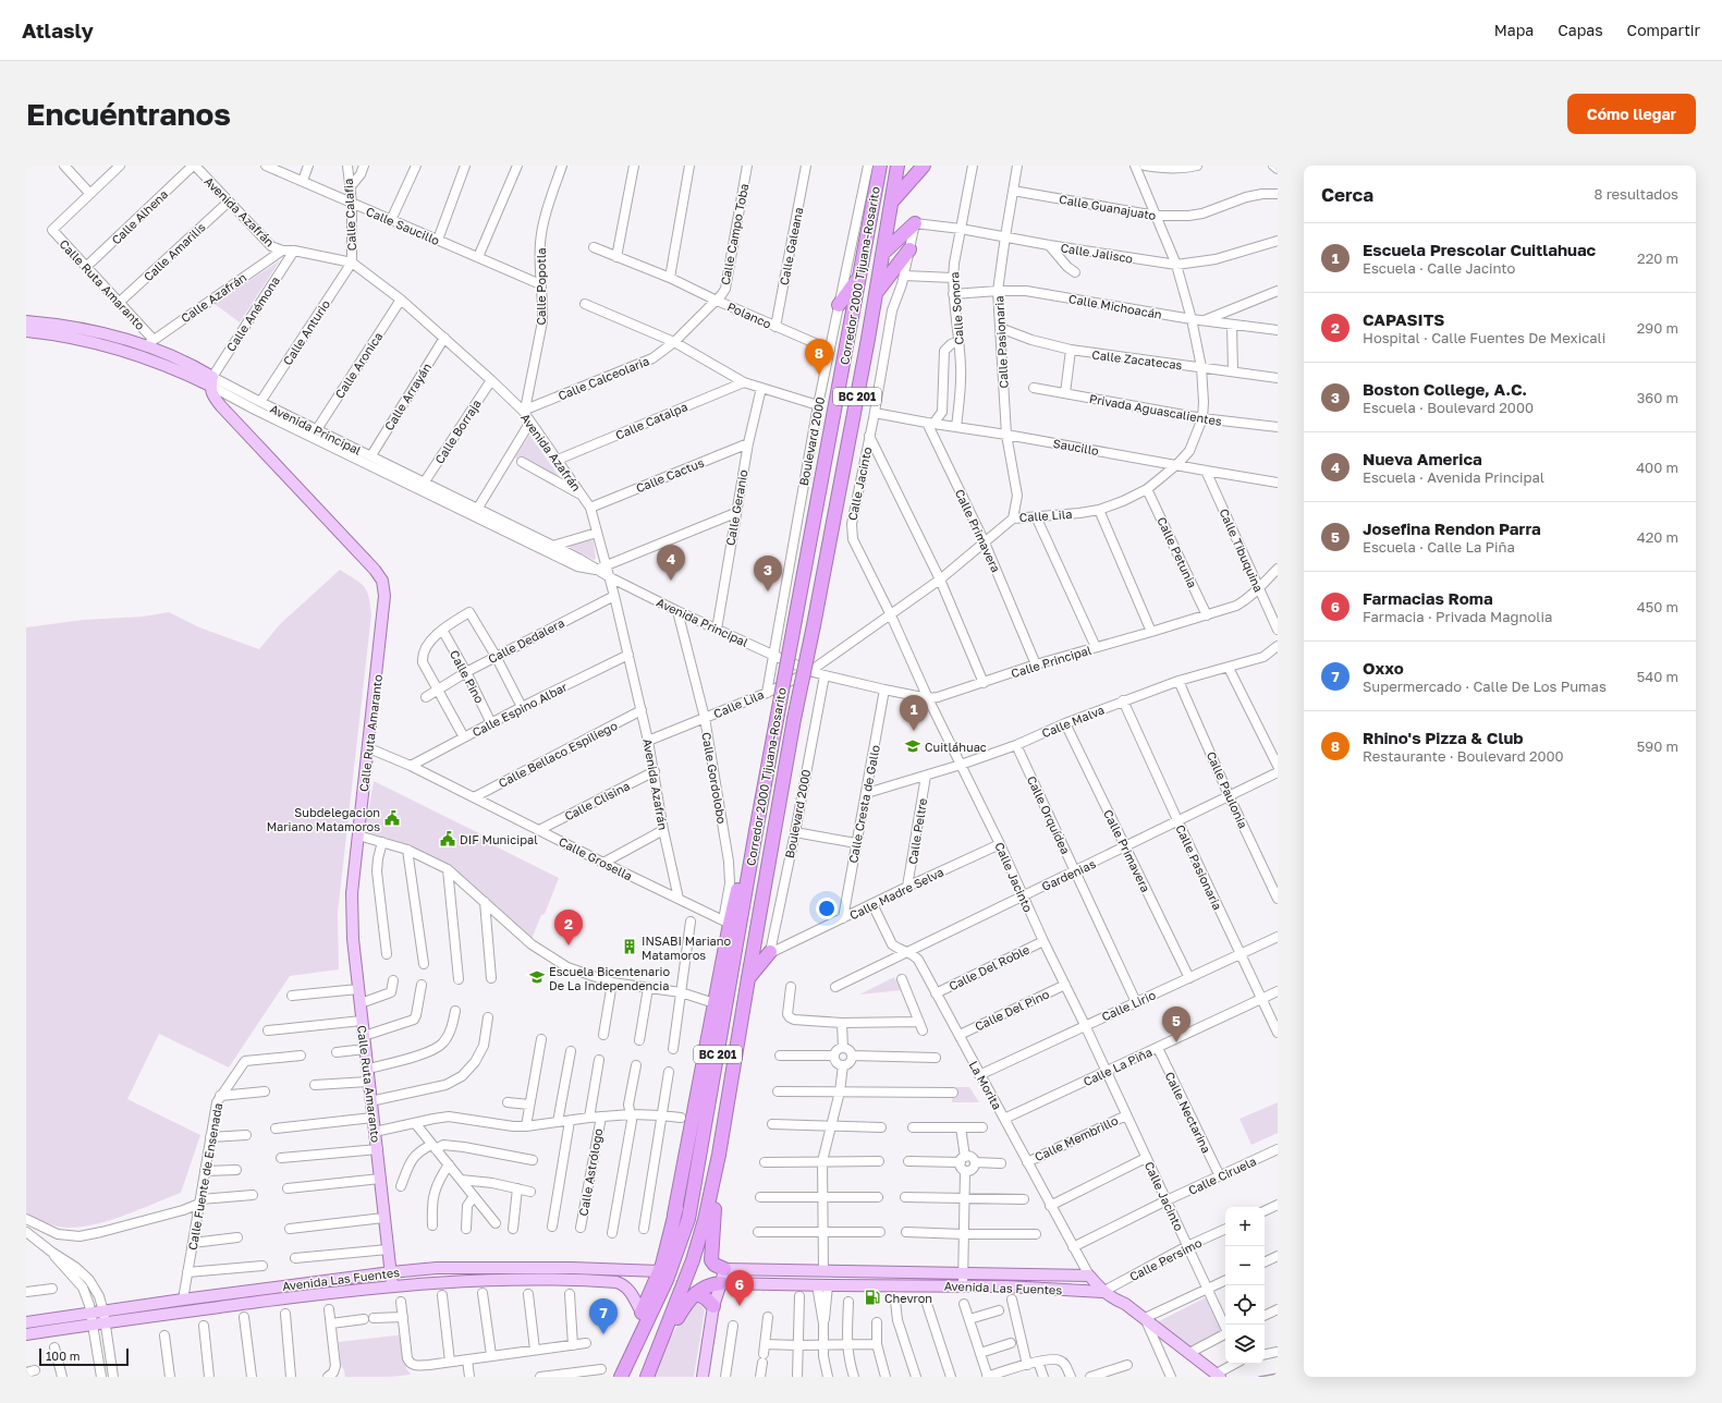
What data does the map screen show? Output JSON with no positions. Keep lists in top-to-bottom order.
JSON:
{
  "streets": {
    "highway": ["Corredor 2000 Tijuana-Rosarito", "BC 201"],
    "main road": ["Calle Ruta Amaranto", "Avenida Principal", "Avenida Las Fuentes"],
    "street": [
      "Calle Guanajuato",
      "Avenida Azafrán",
      "Calle Calafia",
      "Calle Alhena",
      "Calle Saucillo",
      "Calle Campo Toba",
      "Calle Galeana",
      "Calle Amarilis",
      "Calle Jalisco",
      "Calle Popotla",
      "Calle Azafrán",
      "Calle Michoacán",
      "Calle Sonora",
      "Calle Anémona",
      "Polanco",
      "Calle Anturio",
      "Calle Pasionaria",
      "Calle Zacatecas",
      "Calle Aronica",
      "Calle Calceolaria",
      "Calle Arrayán",
      "Privada Aguascalientes",
      "Calle Catalpa",
      "Calle Borraja",
      "Boulevard 2000",
      "Saucillo",
      "Calle Cactus",
      "Calle Jacinto",
      "Calle Geranio",
      "Calle Lila",
      "Calle Primavera",
      "Calle Tibuquina",
      "Calle Petunia",
      "Calle Dedalera",
      "Calle Principal",
      "Calle Pino",
      "Calle Espino Albar",
      "Calle Malva",
      "Calle Bellaco Espiliego",
      "Calle Gordolobo",
      "Calle Paulonia",
      "Calle Clisina",
      "Calle Cresta de Gallo",
      "Calle Orquídea",
      "Calle Peltre",
      "Calle Grosella",
      "Gardenias",
      "Calle Madre Selva",
      "Calle Del Roble",
      "Calle Lirio",
      "Calle Del Pino",
      "Calle La Piña",
      "La Morita",
      "Calle Nectarina",
      "Calle Membrillo",
      "Calle Astrólogo",
      "Calle Ciruela",
      "Calle Fuente de Ensenada",
      "Calle Persimo"
    ]
  },
  "crossings": [
    ["Calle Guanajuato", "Calle Pasionaria"],
    ["Calle Guanajuato", "Calle Lila"],
    ["Avenida Azafrán", "Calle Calafia"],
    ["Avenida Azafrán", "Calle Alhena"],
    ["Avenida Azafrán", "Calle Amarilis"],
    ["Avenida Azafrán", "Calle Popotla"],
    ["Avenida Azafrán", "Calle Azafrán"],
    ["Avenida Azafrán", "Calle Anémona"],
    ["Avenida Azafrán", "Calle Anturio"],
    ["Avenida Azafrán", "Calle Aronica"],
    ["Avenida Azafrán", "Calle Calceolaria"],
    ["Avenida Azafrán", "Calle Arrayán"],
    ["Avenida Azafrán", "Calle Catalpa"],
    ["Avenida Azafrán", "Avenida Principal"],
    ["Avenida Azafrán", "Calle Borraja"],
    ["Avenida Azafrán", "Calle Cactus"],
    ["Avenida Azafrán", "Calle Lila"],
    ["Avenida Azafrán", "Calle Dedalera"],
    ["Avenida Azafrán", "Calle Espino Albar"],
    ["Avenida Azafrán", "Calle Bellaco Espiliego"],
    ["Avenida Azafrán", "Calle Clisina"],
    ["Avenida Azafrán", "Calle Grosella"],
    ["Calle Calafia", "Calle Saucillo"],
    ["Calle Calafia", "Calle Anturio"],
    ["Calle Alhena", "Calle Ruta Amaranto"],
    ["Calle Saucillo", "Calle Popotla"],
    ["Calle Campo Toba", "Polanco"],
    ["Calle Campo Toba", "Calle Calceolaria"],
    ["Calle Galeana", "Polanco"],
    ["Calle Amarilis", "Calle Ruta Amaranto"],
    ["Calle Jalisco", "Calle Sonora"],
    ["Calle Jalisco", "Calle Pasionaria"],
    ["Calle Jalisco", "Calle Jacinto"],
    ["Calle Jalisco", "Calle Lila"],
    ["Calle Ruta Amaranto", "Calle Azafrán"],
    ["Calle Ruta Amaranto", "Calle Anémona"],
    ["Calle Ruta Amaranto", "Avenida Principal"],
    ["Calle Ruta Amaranto", "Calle Grosella"],
    ["Calle Ruta Amaranto", "Avenida Las Fuentes"],
    ["Calle Popotla", "Calle Calceolaria"],
    ["Calle Azafrán", "Avenida Principal"],
    ["Calle Michoacán", "Calle Sonora"],
    ["Calle Michoacán", "Calle Pasionaria"],
    ["Calle Michoacán", "Calle Lila"],
    ["Calle Sonora", "Saucillo"],
    ["Calle Anémona", "Avenida Principal"],
    ["Polanco", "Calle Calceolaria"],
    ["Polanco", "Boulevard 2000"],
    ["Calle Anturio", "Avenida Principal"],
    ["Calle Pasionaria", "Calle Zacatecas"],
    ["Calle Pasionaria", "Saucillo"],
    ["Calle Pasionaria", "Calle Lila"],
    ["Calle Pasionaria", "Calle Malva"],
    ["Calle Pasionaria", "Gardenias"],
    ["Calle Pasionaria", "Calle Lirio"],
    ["Calle Pasionaria", "Calle La Piña"],
    ["Calle Zacatecas", "Calle Lila"],
    ["Calle Aronica", "Avenida Principal"],
    ["Calle Arrayán", "Avenida Principal"],
    ["Privada Aguascalientes", "Calle Lila"],
    ["Avenida Principal", "Calle Borraja"],
    ["Avenida Principal", "Boulevard 2000"],
    ["Avenida Principal", "Calle Geranio"],
    ["Avenida Principal", "Calle Lila"],
    ["Avenida Principal", "Calle Principal"],
    ["Avenida Principal", "Calle Gordolobo"],
    ["Boulevard 2000", "Calle Lila"],
    ["Boulevard 2000", "Calle Principal"],
    ["Boulevard 2000", "Calle Madre Selva"],
    ["Saucillo", "Calle Jacinto"],
    ["Saucillo", "Calle Lila"],
    ["Saucillo", "Calle Primavera"],
    ["Saucillo", "Calle Tibuquina"],
    ["Calle Cactus", "Calle Geranio"],
    ["Calle Jacinto", "Calle Lila"],
    ["Calle Jacinto", "Calle Principal"],
    ["Calle Jacinto", "Calle Malva"],
    ["Calle Jacinto", "Gardenias"],
    ["Calle Jacinto", "Calle Madre Selva"],
    ["Calle Jacinto", "Calle Del Roble"],
    ["Calle Jacinto", "Calle Lirio"],
    ["Calle Jacinto", "Calle Del Pino"],
    ["Calle Jacinto", "Calle La Piña"],
    ["Calle Jacinto", "Calle Membrillo"],
    ["Calle Jacinto", "Calle Ciruela"],
    ["Calle Jacinto", "Calle Persimo"],
    ["Calle Lila", "Calle Primavera"],
    ["Calle Lila", "Calle Petunia"],
    ["Calle Lila", "Calle Principal"],
    ["Calle Lila", "Calle Gordolobo"],
    ["Calle Primavera", "Calle Principal"],
    ["Calle Primavera", "Calle Malva"],
    ["Calle Primavera", "Gardenias"],
    ["Calle Primavera", "Calle Lirio"],
    ["Calle Tibuquina", "Calle Principal"],
    ["Calle Petunia", "Calle Principal"],
    ["Calle Dedalera", "Calle Pino"],
    ["Calle Principal", "Calle Cresta de Gallo"],
    ["Calle Pino", "Calle Espino Albar"],
    ["Calle Espino Albar", "Calle Grosella"],
    ["Calle Malva", "Calle Paulonia"],
    ["Calle Malva", "Calle Cresta de Gallo"],
    ["Calle Malva", "Calle Orquídea"],
    ["Calle Malva", "Calle Peltre"],
    ["Calle Bellaco Espiliego", "Calle Grosella"],
    ["Calle Gordolobo", "Calle Grosella"],
    ["Calle Paulonia", "Gardenias"],
    ["Calle Clisina", "Calle Grosella"],
    ["Calle Cresta de Gallo", "Calle Madre Selva"],
    ["Calle Orquídea", "Gardenias"],
    ["Calle Orquídea", "Calle Lirio"],
    ["Calle Peltre", "Calle Madre Selva"],
    ["Gardenias", "La Morita"],
    ["Calle Madre Selva", "La Morita"],
    ["Calle Del Roble", "La Morita"],
    ["Calle Lirio", "La Morita"],
    ["Calle Del Pino", "La Morita"],
    ["Calle La Piña", "La Morita"],
    ["Calle La Piña", "Calle Nectarina"],
    ["La Morita", "Calle Membrillo"],
    ["La Morita", "Calle Ciruela"],
    ["La Morita", "Avenida Las Fuentes"],
    ["Calle Nectarina", "Calle Ciruela"],
    ["Calle Fuente de Ensenada", "Avenida Las Fuentes"],
    ["Calle Persimo", "Avenida Las Fuentes"]
  ],
  "places": {
    "school or university": ["Cuitláhuac", "Escuela Bicentenario De La Independencia"],
    "public building": ["Subdelegacion Mariano Matamoros", "DIF Municipal"],
    "building": ["INSABI Mariano Matamoros"],
    "fuel station": ["Chevron"]
  },
  "scale_bar": "100 m",
  "page": {
    "header": "Atlasly",
    "nav": ["Mapa", "Capas", "Compartir"],
    "buttons": "Cómo llegar",
    "title": "Encuéntranos",
    "heading": ["Cerca", "8 resultados"],
    "list": [
      {
        "mark": "1",
        "name": "Escuela Prescolar Cuitlahuac",
        "note": "Escuela · Calle Jacinto",
        "value": "220 m"
      },
      {
        "mark": "2",
        "name": "CAPASITS",
        "note": "Hospital · Calle Fuentes De Mexicali",
        "value": "290 m"
      },
      {
        "mark": "3",
        "name": "Boston College, A.C.",
        "note": "Escuela · Boulevard 2000",
        "value": "360 m"
      },
      {
        "mark": "4",
        "name": "Nueva America",
        "note": "Escuela · Avenida Principal",
        "value": "400 m"
      },
      {
        "mark": "5",
        "name": "Josefina Rendon Parra",
        "note": "Escuela · Calle La Piña",
        "value": "420 m"
      },
      {
        "mark": "6",
        "name": "Farmacias Roma",
        "note": "Farmacia · Privada Magnolia",
        "value": "450 m"
      },
      {
        "mark": "7",
        "name": "Oxxo",
        "note": "Supermercado · Calle De Los Pumas",
        "value": "540 m"
      },
      {
        "mark": "8",
        "name": "Rhino's Pizza & Club",
        "note": "Restaurante · Boulevard 2000",
        "value": "590 m"
      }
    ],
    "pins": [
      "8",
      "4",
      "3",
      "1",
      "2",
      "5",
      "6",
      "7"
    ],
    "map_buttons": ["+", "−"],
    "scale": "100 m"
  }
}
